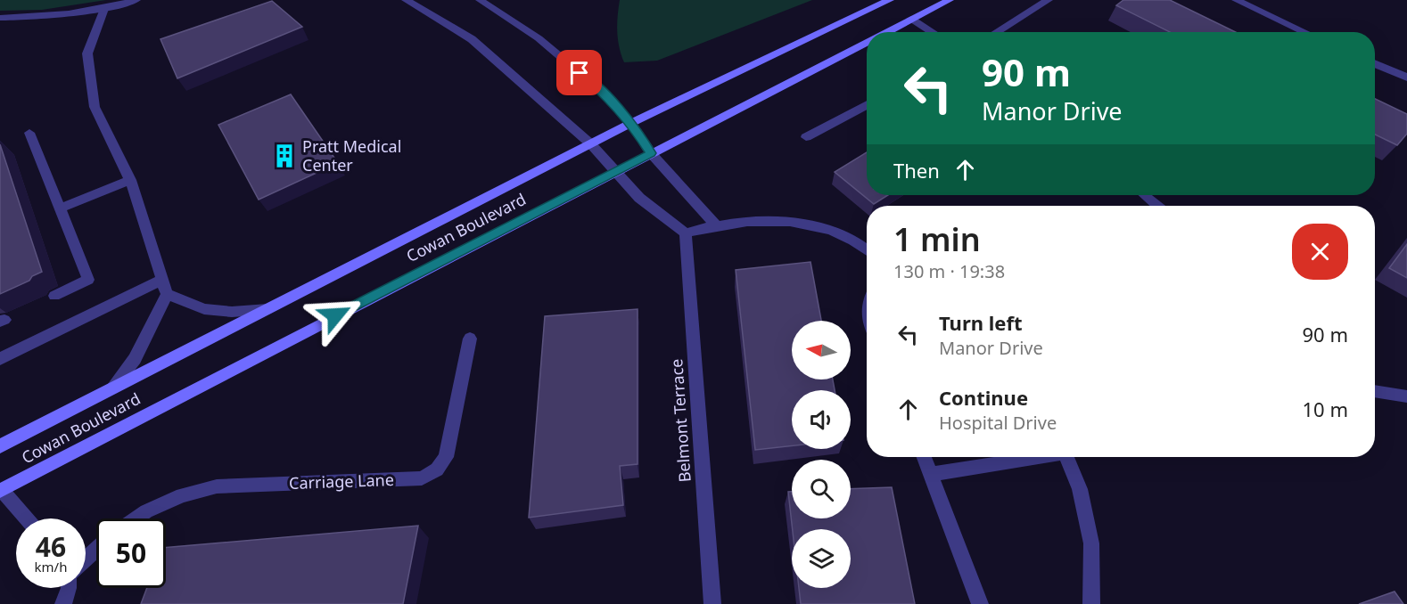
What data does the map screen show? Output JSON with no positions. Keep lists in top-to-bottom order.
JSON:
{
  "streets": {
    "main road": ["Cowan Boulevard"],
    "street": ["Belmont Terrace", "Carriage Lane"]
  },
  "places": {
    "building": ["Pratt Medical Center"]
  },
  "north": "left",
  "page": {
    "turn": ["90 m", "Manor Drive"],
    "then": "Then",
    "heading": ["1 min", "130 m · 19:38"],
    "list": [
      {
        "name": "Turn left",
        "note": "Manor Drive",
        "value": "90 m"
      },
      {
        "name": "Continue",
        "note": "Hospital Drive",
        "value": "10 m"
      }
    ],
    "speed": "46 km/h",
    "limit": "50"
  }
}
